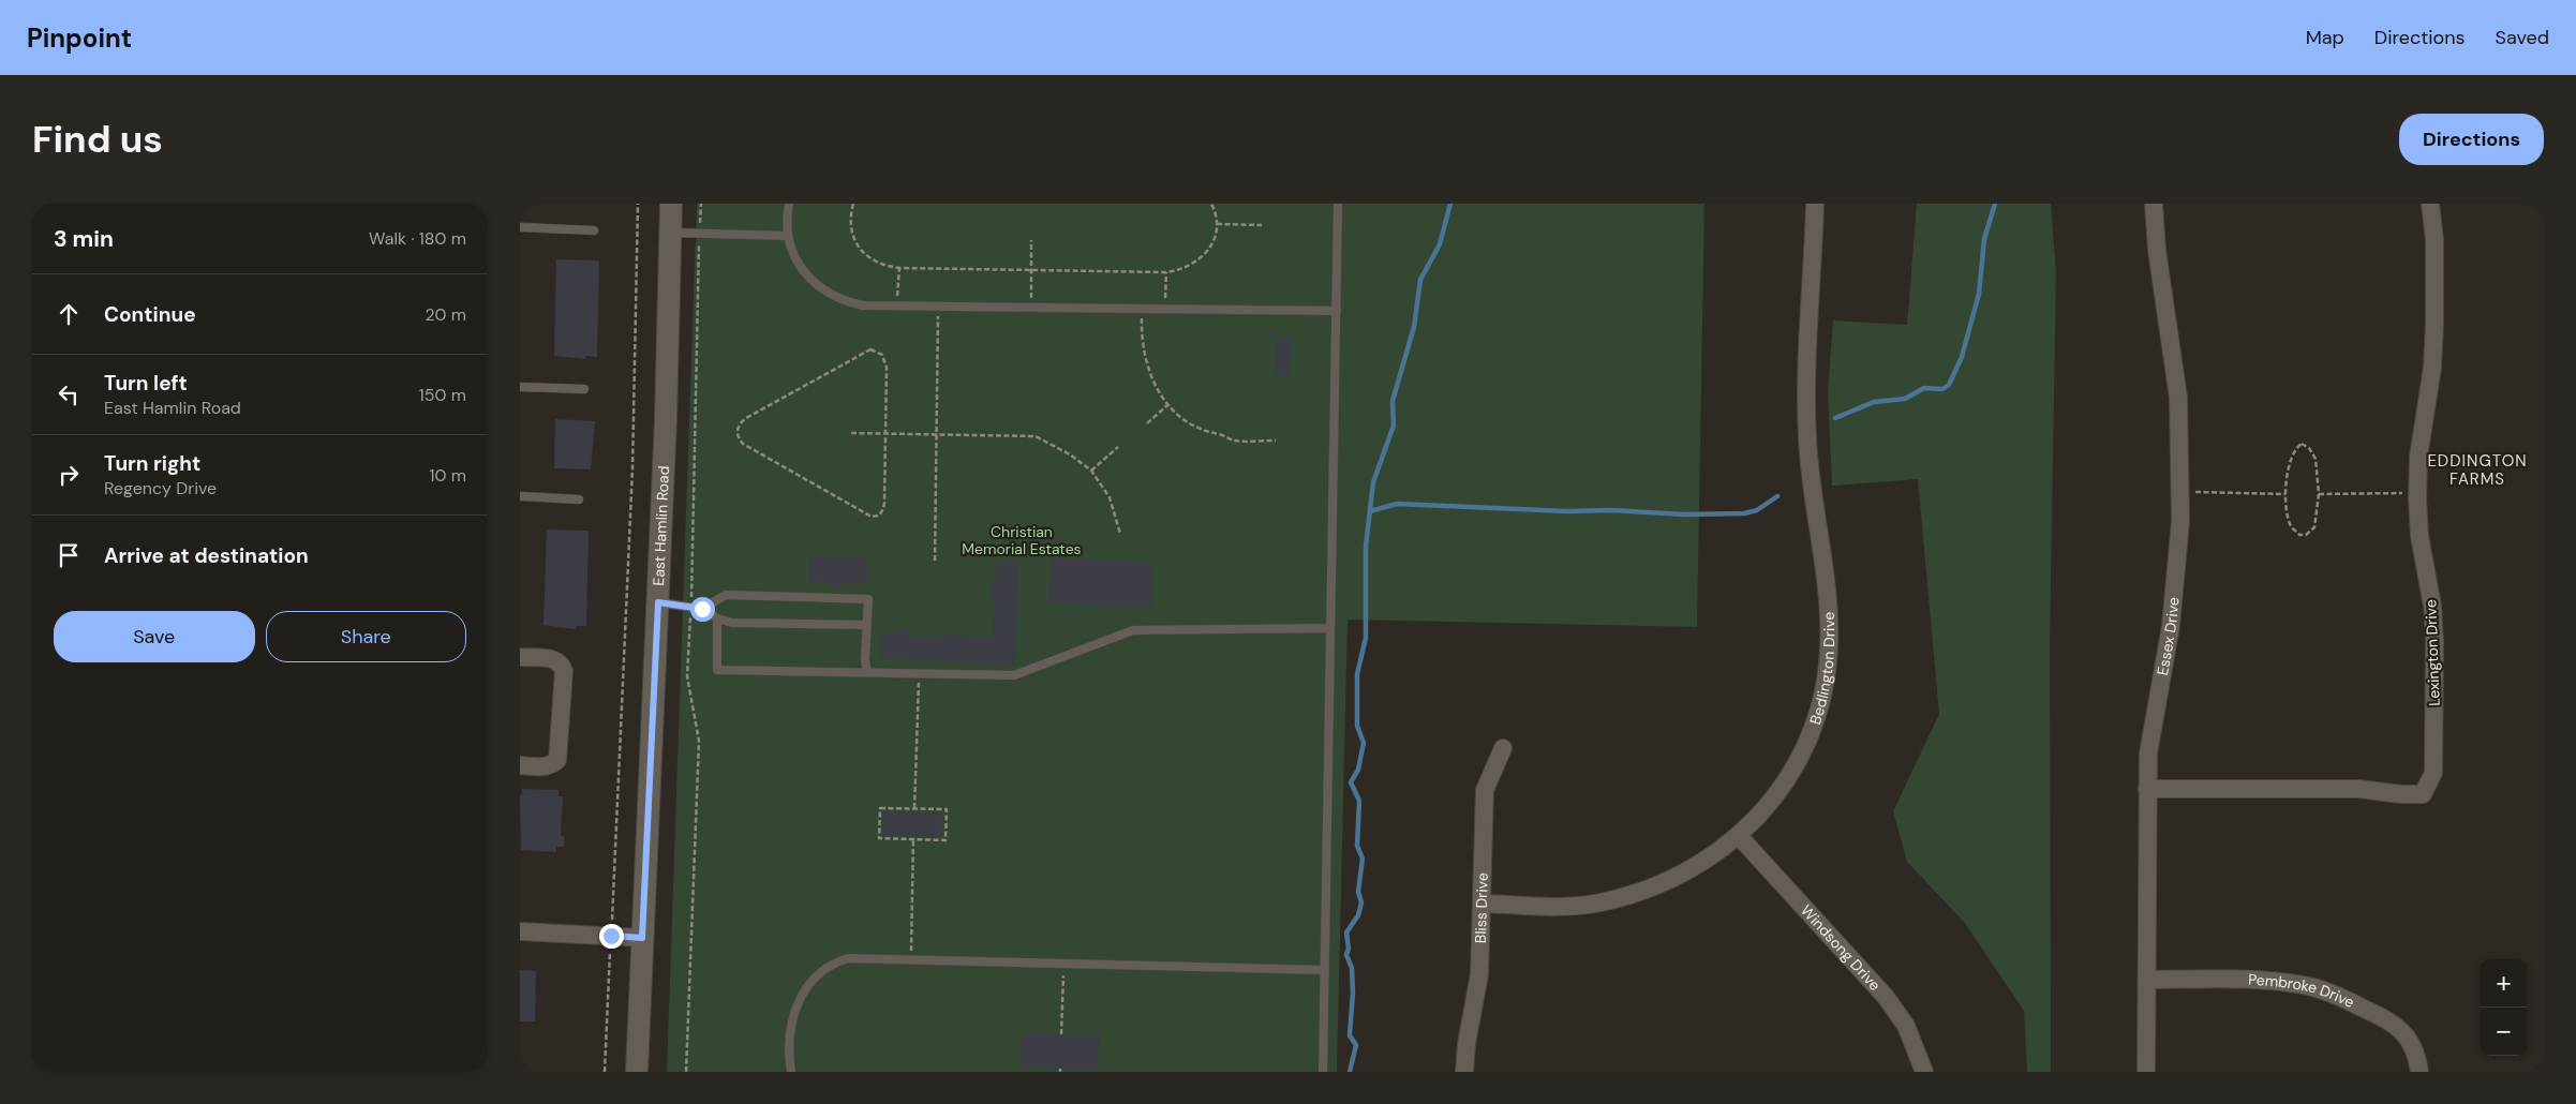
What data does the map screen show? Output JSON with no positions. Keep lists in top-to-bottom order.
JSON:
{
  "streets": {
    "street": [
      "East Hamlin Road",
      "Essex Drive",
      "Lexington Drive",
      "Bedlington Drive",
      "Bliss Drive",
      "Windsong Drive",
      "Pembroke Drive"
    ]
  },
  "crossings": [
    ["Essex Drive", "Lexington Drive"],
    ["Essex Drive", "Pembroke Drive"],
    ["Bedlington Drive", "Bliss Drive"],
    ["Bedlington Drive", "Windsong Drive"]
  ],
  "districts": ["EDDINGTON FARMS"],
  "parks": ["Christian Memorial Estates"],
  "page": {
    "header": "Pinpoint",
    "nav": ["Map", "Directions", "Saved"],
    "buttons": [
      "Directions",
      ["Save", "Share"]
    ],
    "title": "Find us",
    "heading": ["3 min", "Walk · 180 m"],
    "list": [
      ["Continue", "20 m"],
      ["Turn left", "East Hamlin Road", "150 m"],
      ["Turn right", "Regency Drive", "10 m"],
      "Arrive at destination"
    ],
    "map_buttons": ["+", "−"]
  }
}
